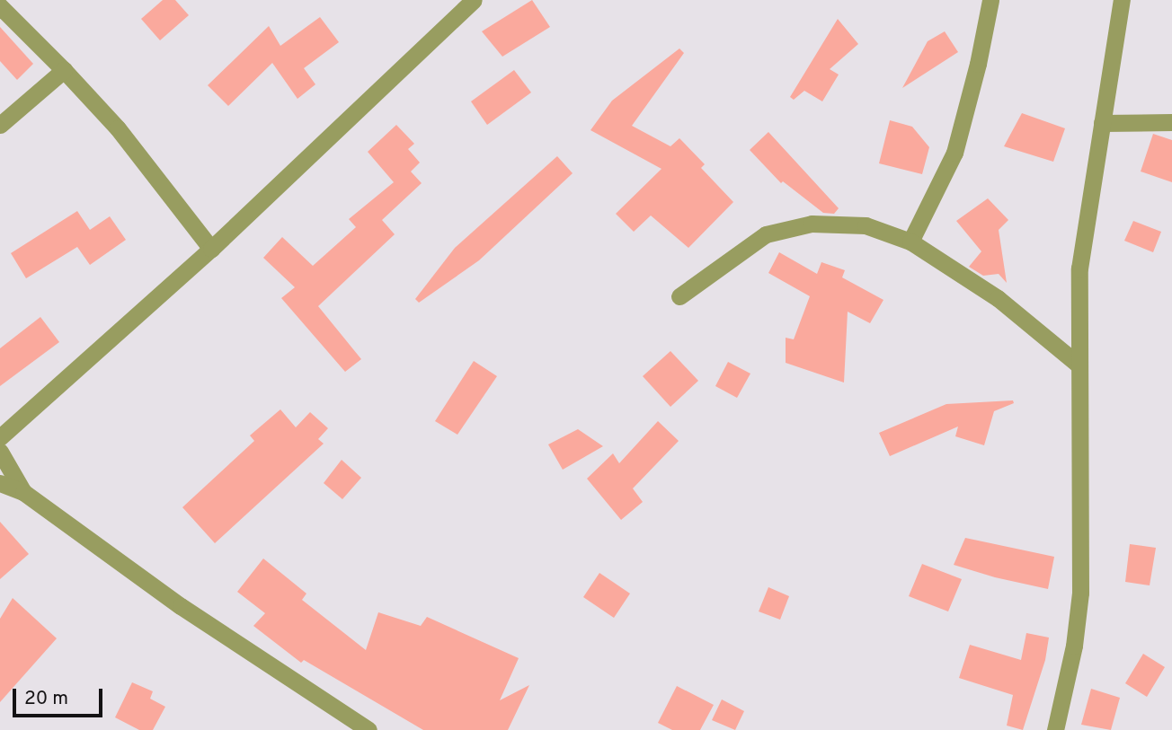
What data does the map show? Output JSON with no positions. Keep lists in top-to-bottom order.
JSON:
{
  "scale_bar": "20 m"
}
